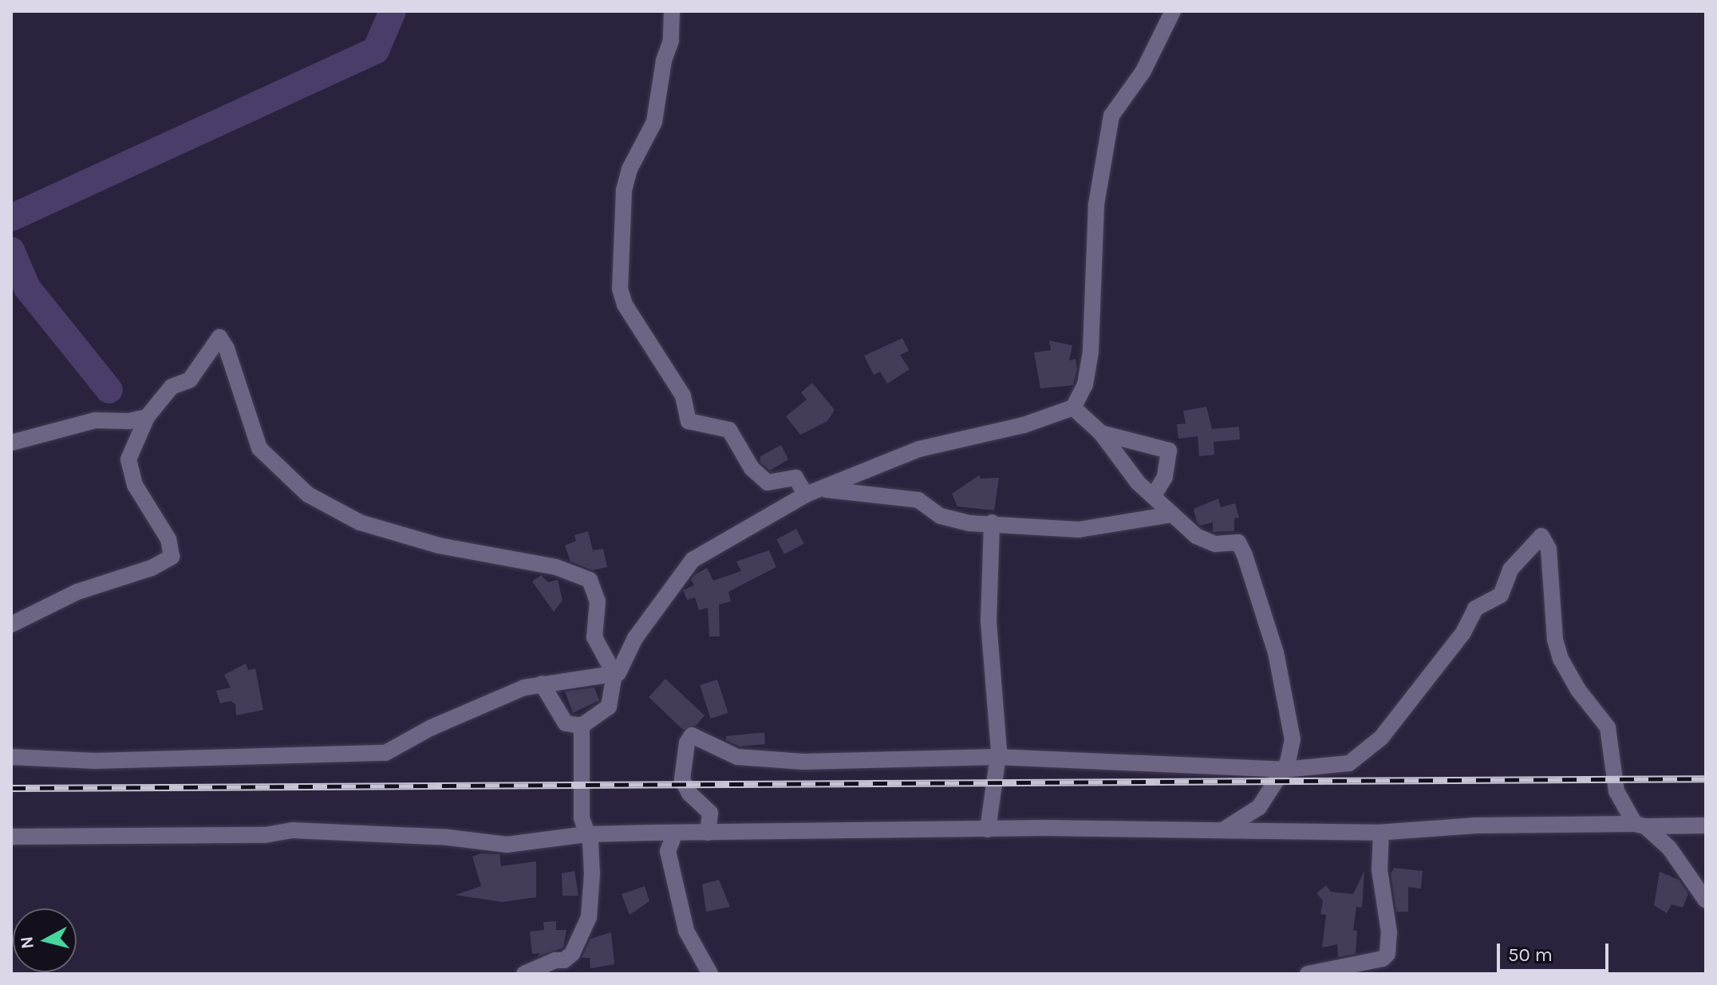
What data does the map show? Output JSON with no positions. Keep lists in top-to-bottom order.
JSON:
{
  "scale_bar": "50 m",
  "north": "left"
}
